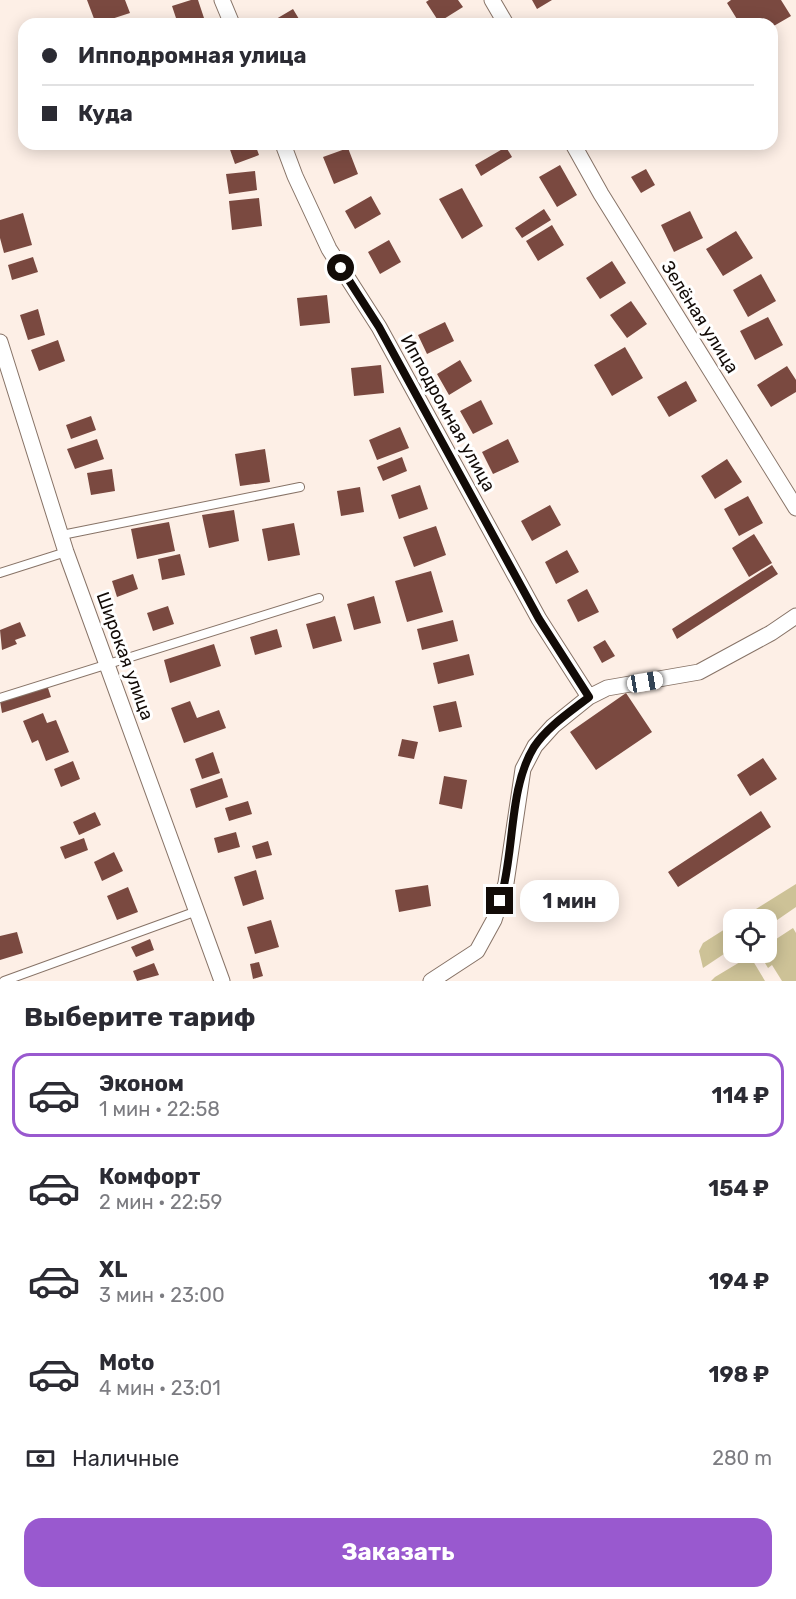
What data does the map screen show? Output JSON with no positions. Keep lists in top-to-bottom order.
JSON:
{
  "streets": {
    "street": ["Зелёная улица", "Ипподромная улица", "Широкая улица"]
  },
  "page": {
    "banner": ["Ипподромная улица", "Куда"],
    "bubble": "1 мин",
    "heading": "Выберите тариф",
    "list": [
      {
        "name": "Эконом",
        "note": "1 мин · 22:58",
        "value": "114 ₽"
      },
      {
        "name": "Комфорт",
        "note": "2 мин · 22:59",
        "value": "154 ₽"
      },
      {
        "name": "XL",
        "note": "3 мин · 23:00",
        "value": "194 ₽"
      },
      {
        "name": "Moto",
        "note": "4 мин · 23:01",
        "value": "198 ₽"
      }
    ],
    "pay": ["Наличные", "280 m"],
    "buttons": "Заказать"
  }
}
